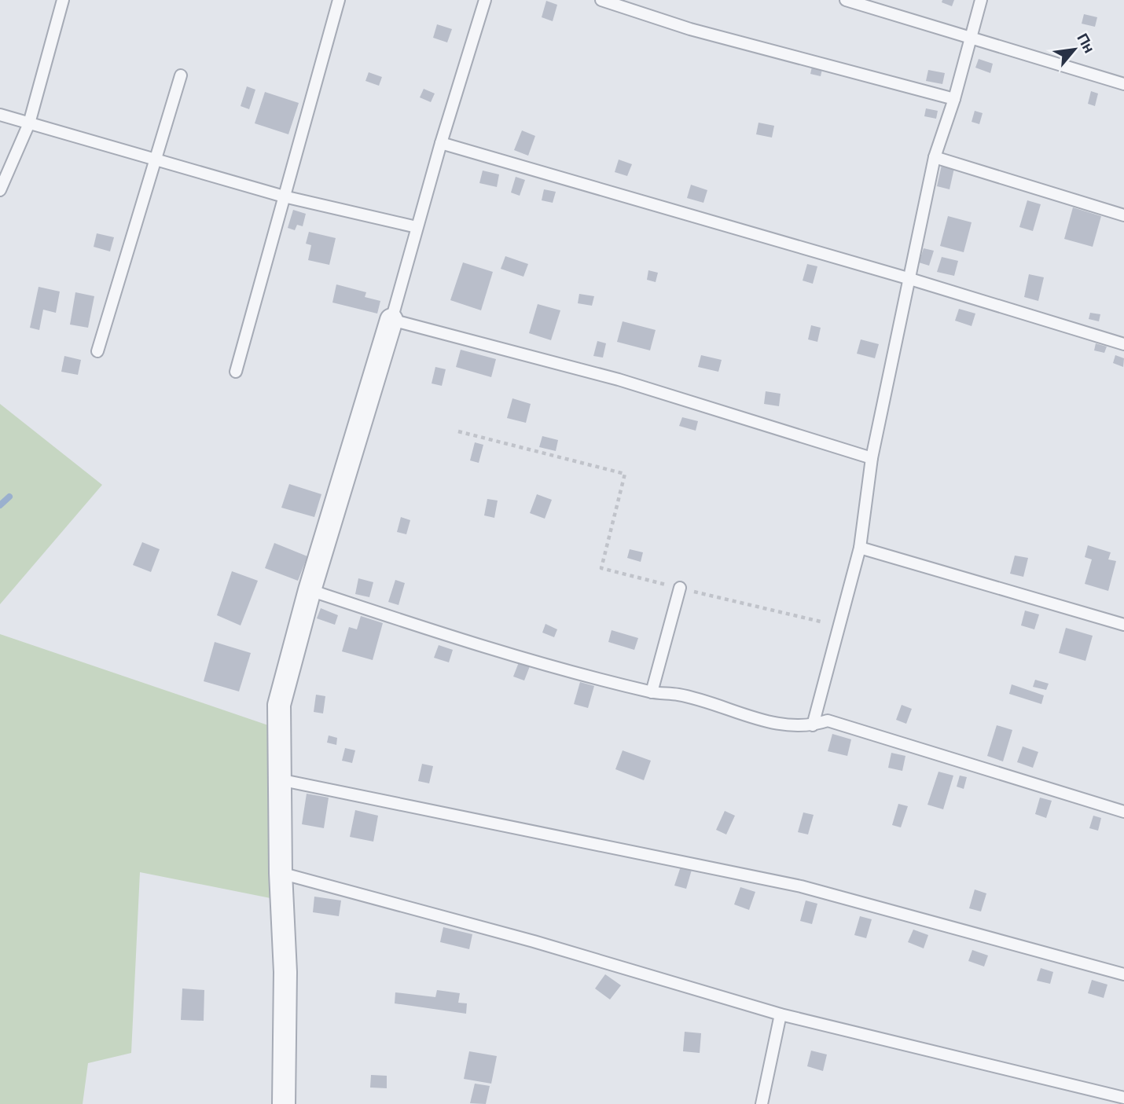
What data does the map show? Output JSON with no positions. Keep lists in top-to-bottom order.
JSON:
{
  "north": "top right"
}
